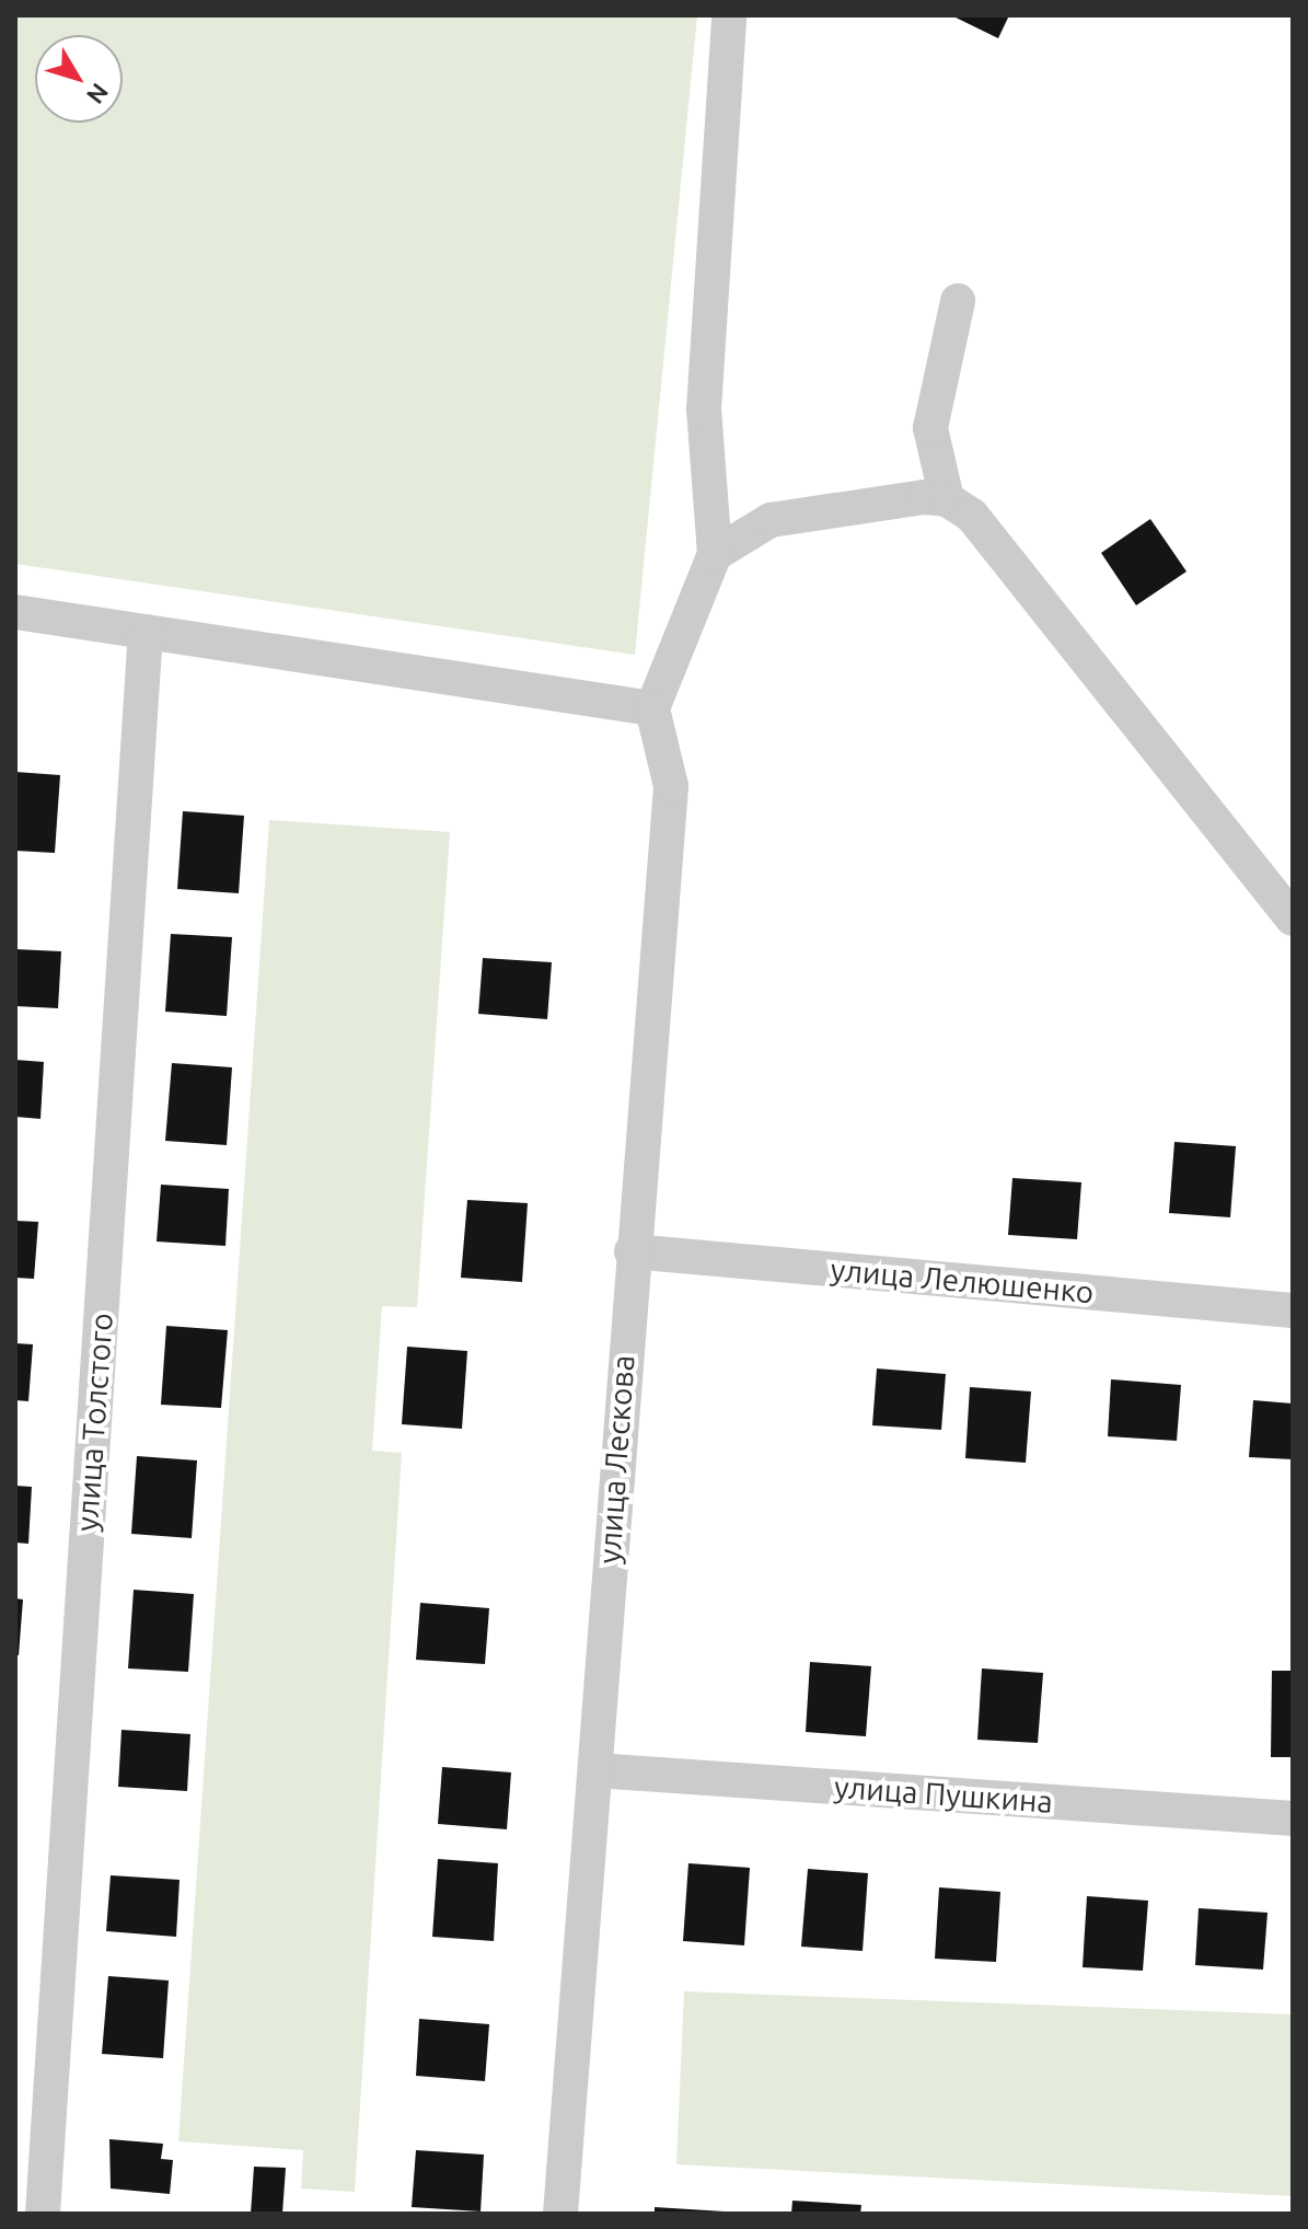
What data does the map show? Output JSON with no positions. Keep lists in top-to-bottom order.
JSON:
{
  "streets": {
    "street": [
      "улица Лелюшенко",
      "улица Толстого",
      "улица Лескова",
      "улица Пушкина"
    ]
  },
  "crossings": [
    ["улица Лелюшенко", "улица Лескова"],
    ["улица Лескова", "улица Пушкина"]
  ],
  "north": "bottom right"
}
